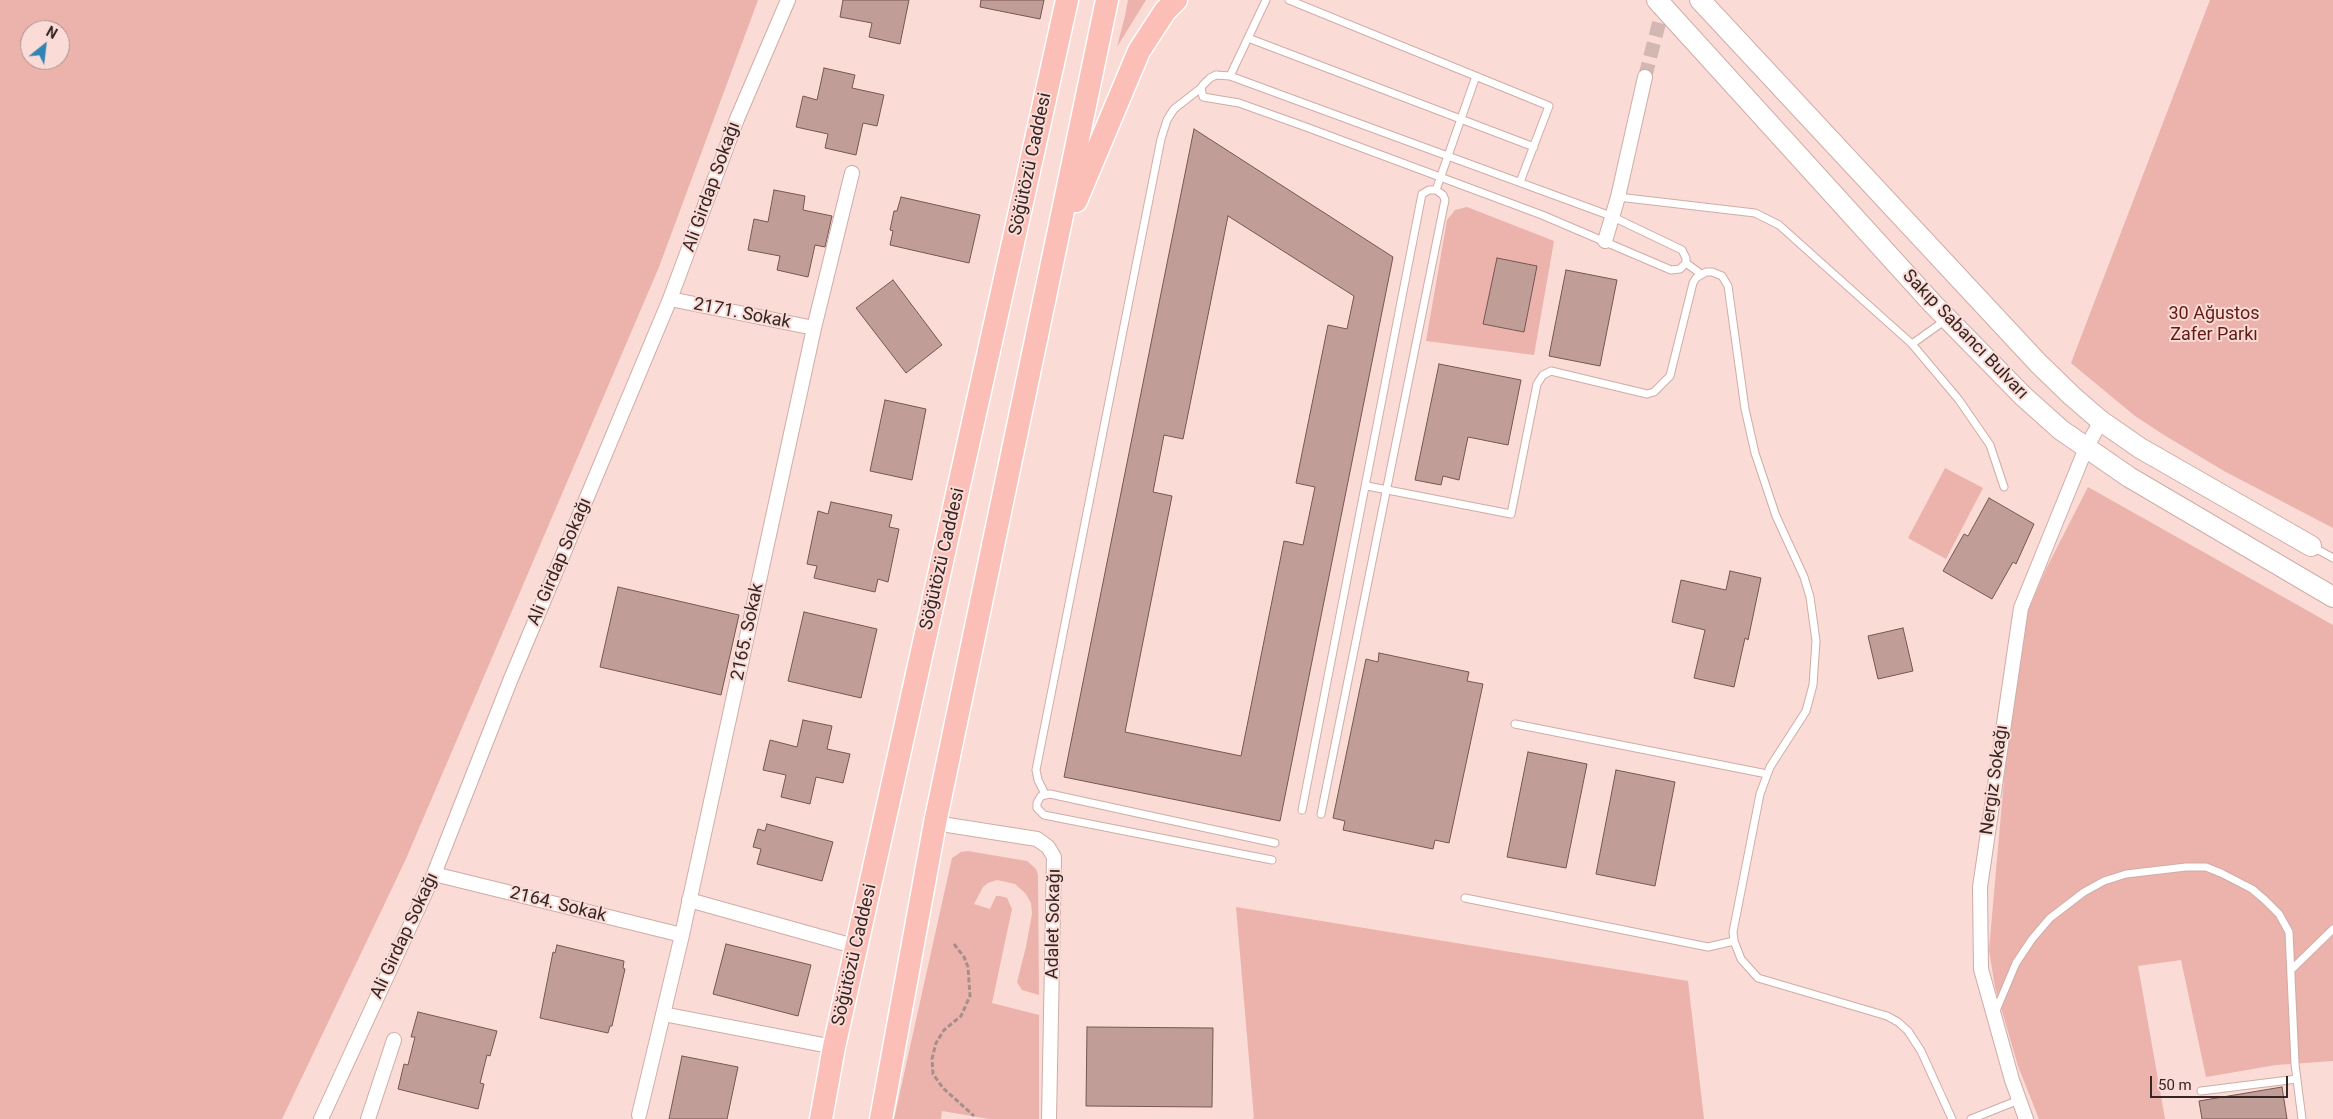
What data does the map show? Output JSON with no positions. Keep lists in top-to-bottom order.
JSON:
{
  "streets": {
    "main road": ["Söğütözü Caddesi"],
    "street": [
      "Ali Girdap Sokağı",
      "2171. Sokak",
      "Sakıp Sabancı Bulvarı",
      "2165. Sokak",
      "Nergiz Sokağı",
      "2164. Sokak",
      "Adalet Sokağı"
    ]
  },
  "crossings": [
    ["Ali Girdap Sokağı", "2171. Sokak"],
    ["Ali Girdap Sokağı", "2164. Sokak"],
    ["2171. Sokak", "2165. Sokak"],
    ["Sakıp Sabancı Bulvarı", "Nergiz Sokağı"],
    ["2165. Sokak", "2164. Sokak"]
  ],
  "parks": ["30 Ağustos Zafer Parkı"],
  "scale_bar": "50 m",
  "north": "top right"
}
